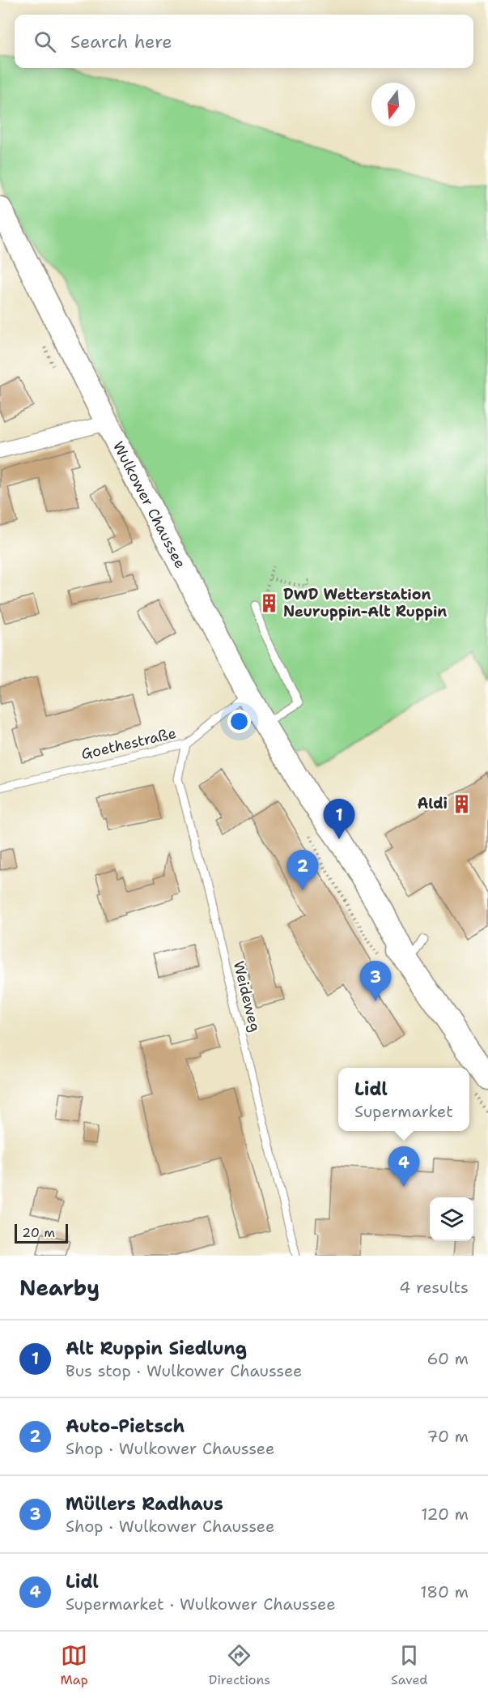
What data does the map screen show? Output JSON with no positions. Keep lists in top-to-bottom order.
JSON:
{
  "streets": {
    "main road": ["Wulkower Chaussee"],
    "lane": ["Goethestraße", "Weideweg"]
  },
  "crossings": [
    ["Wulkower Chaussee", "Goethestraße"],
    ["Goethestraße", "Weideweg"]
  ],
  "places": {
    "building": ["DWD Wetterstation Neuruppin-Alt Ruppin", "Aldi"]
  },
  "scale_bar": "20 m",
  "north": "bottom",
  "page": {
    "search": "Search here",
    "pins": [
      "1",
      "2",
      "3",
      "4"
    ],
    "popup": ["Lidl", "Supermarket"],
    "scale": "20 m",
    "heading": ["Nearby", "4 results"],
    "list": [
      {
        "mark": "1",
        "name": "Alt Ruppin Siedlung",
        "note": "Bus stop · Wulkower Chaussee",
        "value": "60 m"
      },
      {
        "mark": "2",
        "name": "Auto-Pietsch",
        "note": "Shop · Wulkower Chaussee",
        "value": "70 m"
      },
      {
        "mark": "3",
        "name": "Müllers Radhaus",
        "note": "Shop · Wulkower Chaussee",
        "value": "120 m"
      },
      {
        "mark": "4",
        "name": "Lidl",
        "note": "Supermarket · Wulkower Chaussee",
        "value": "180 m"
      }
    ],
    "nav": ["Map", "Directions", "Saved"]
  }
}
